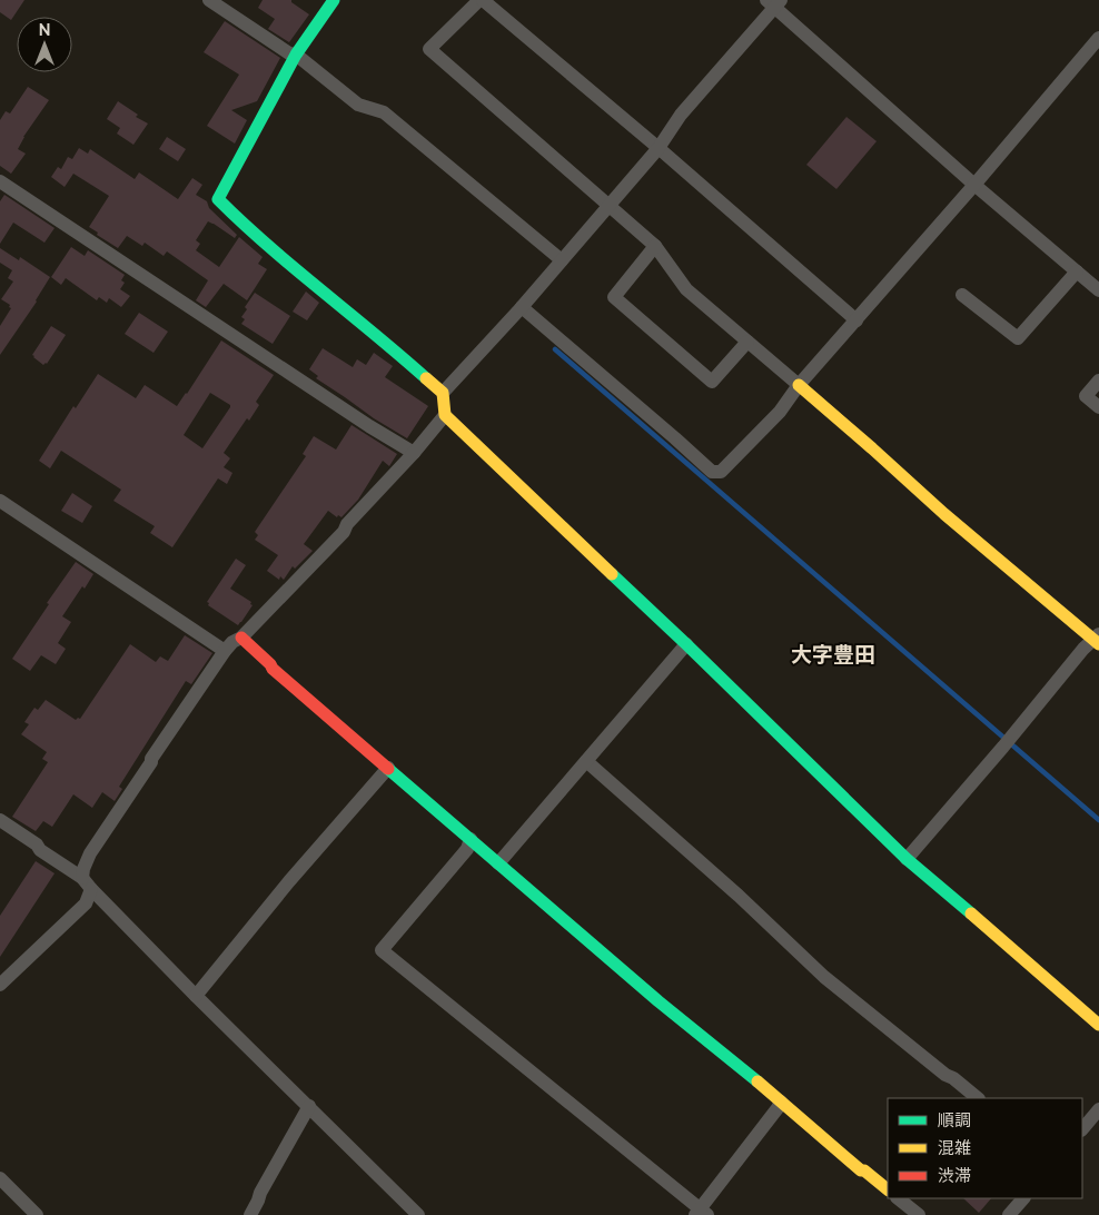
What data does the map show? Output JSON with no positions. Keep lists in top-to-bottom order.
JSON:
{
  "districts": ["大字豊田"],
  "legend": ["順調", "混雑", "渋滞"],
  "north": "top"
}
